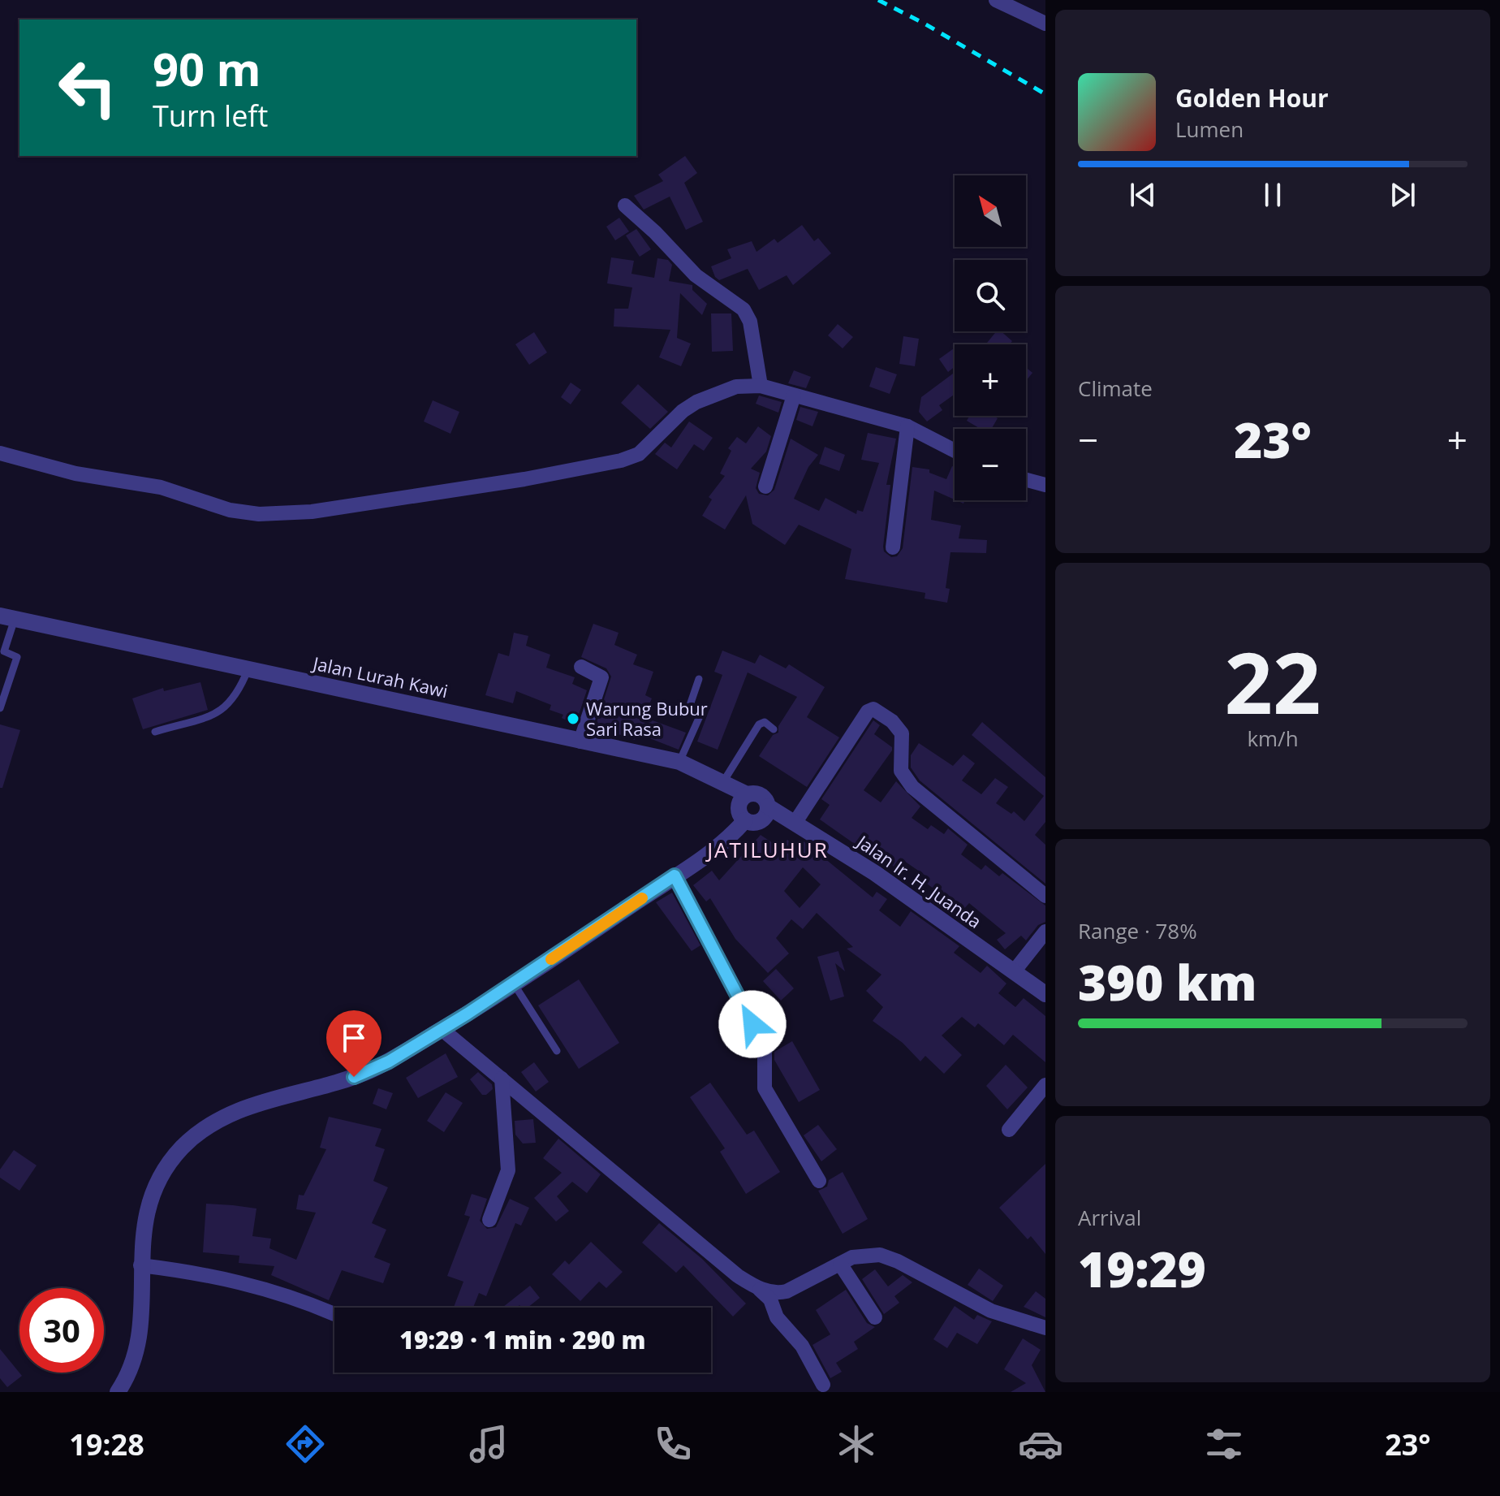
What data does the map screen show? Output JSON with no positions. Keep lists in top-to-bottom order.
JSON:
{
  "streets": {
    "street": ["Jalan Lurah Kawi", "Jalan Ir. H. Juanda"]
  },
  "crossings": [
    ["Jalan Lurah Kawi", "Jalan Ir. H. Juanda"]
  ],
  "districts": ["JATILUHUR"],
  "places": ["Warung Bubur Sari Rasa"],
  "north": "top left",
  "page": {
    "turn": ["90 m", "Turn left"],
    "song": ["Golden Hour", "Lumen"],
    "map_buttons": ["+", "−"],
    "tile": [
      "Climate",
      ["22", "km/h"],
      ["Range · 78%", "390 km"],
      ["Arrival", "19:29"]
    ],
    "heat": ["−", "23°", "+"],
    "limit": "30",
    "trip": "19:29 · 1 min · 290 m",
    "tabs": ["19:28", "23°"]
  }
}
